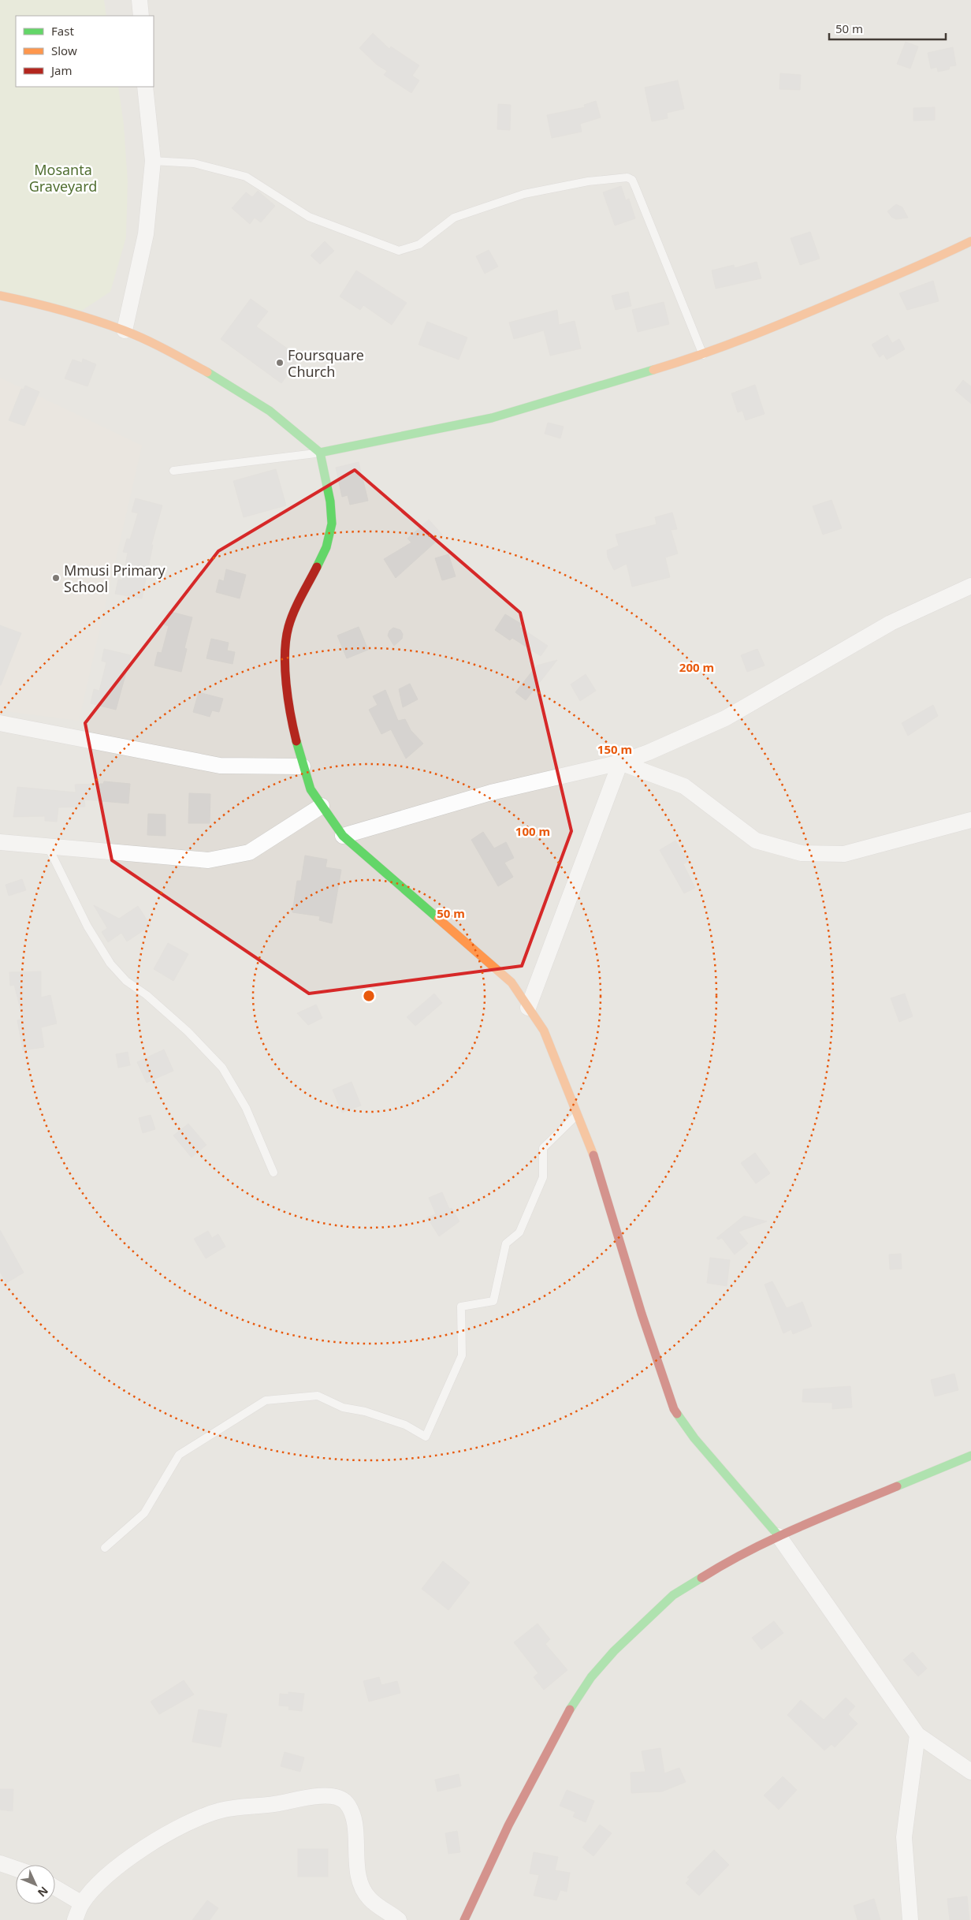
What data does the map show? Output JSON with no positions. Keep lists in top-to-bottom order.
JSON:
{
  "parks": ["Mosanta Graveyard"],
  "places": ["Foursquare Church", "Mmusi Primary School"],
  "legend": ["Fast", "Slow", "Jam"],
  "scale_bar": "50 m",
  "north": "bottom right",
  "rings": [
    "200 m",
    "150 m",
    "100 m",
    "50 m"
  ]
}
